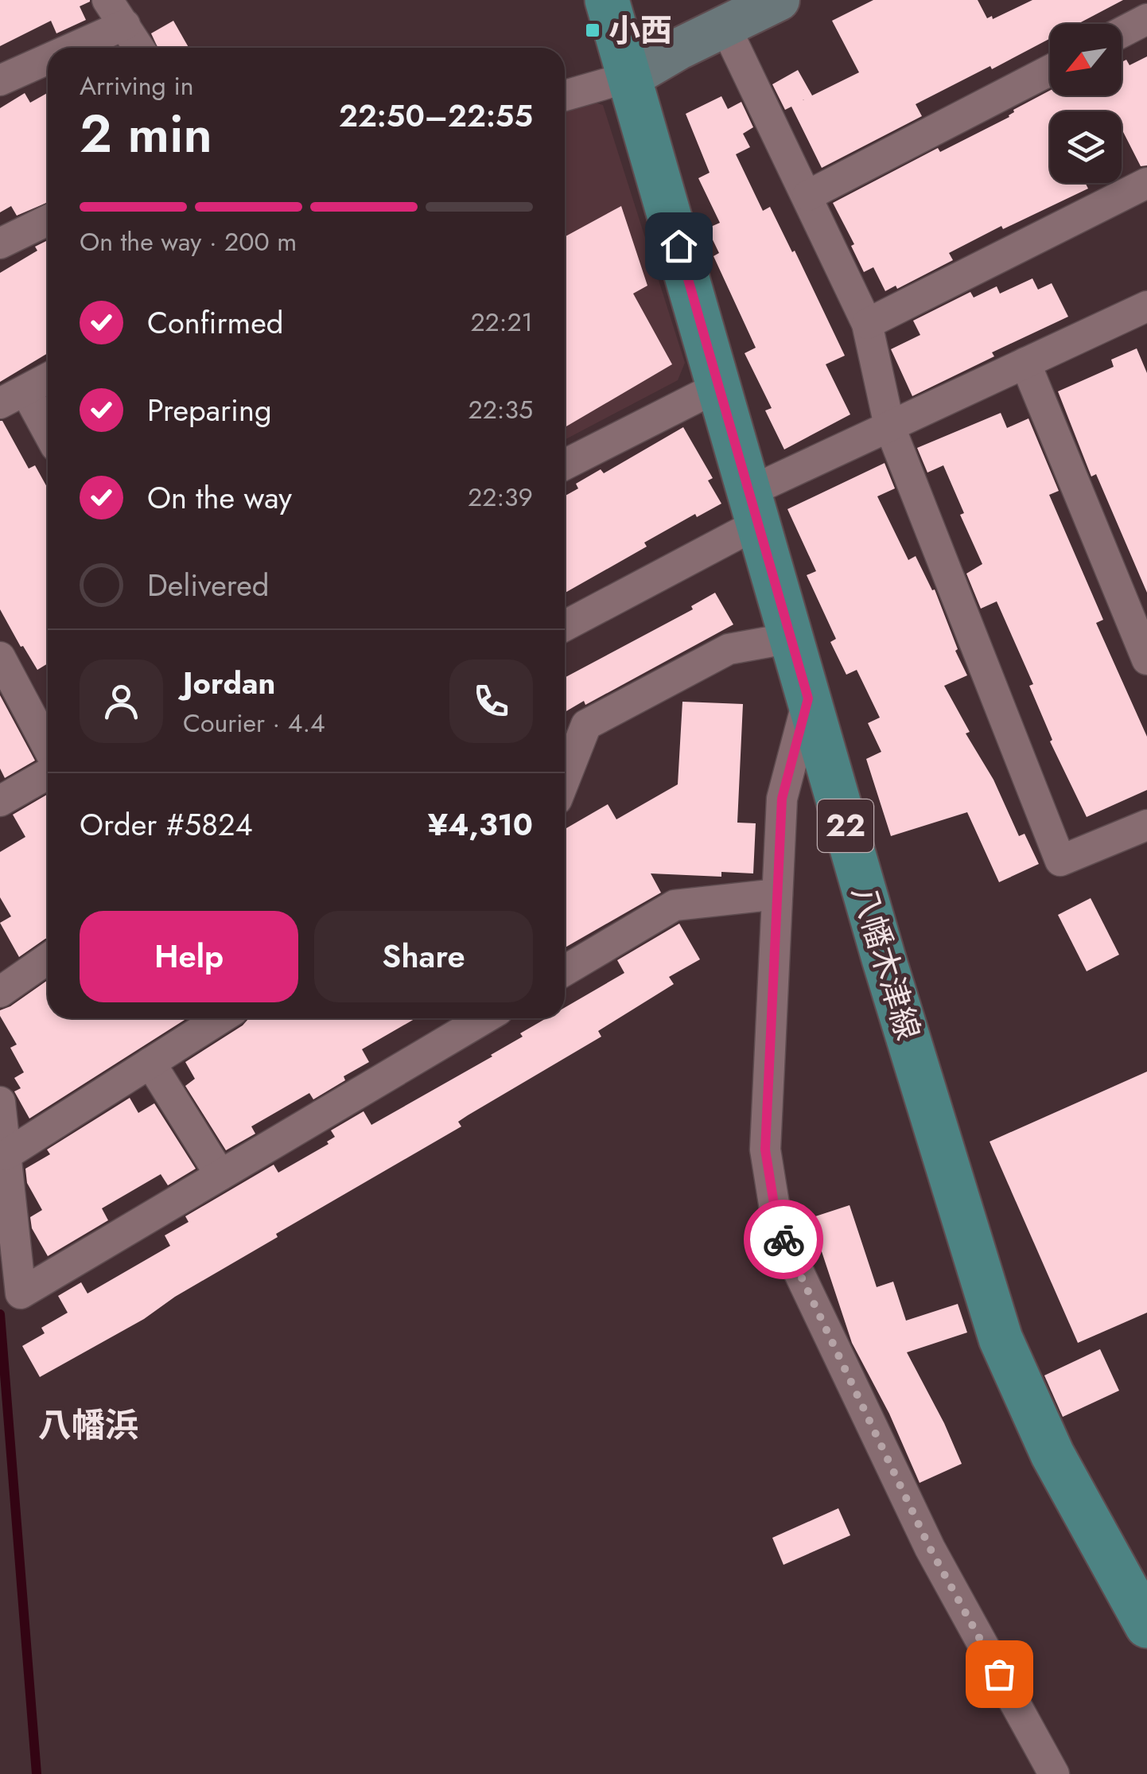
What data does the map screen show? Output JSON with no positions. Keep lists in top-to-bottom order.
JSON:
{
  "streets": {
    "main road": ["22", "八幡木津線"]
  },
  "districts": ["八幡浜"],
  "places": {
    "transit": ["小西"]
  },
  "north": "bottom left",
  "page": {
    "heading": ["2 min", "Arriving in", "22:50–22:55"],
    "panel": [
      "Jordan",
      "Courier · 4.4",
      "Order #5824",
      "¥4,310"
    ],
    "bar": "On the way · 200 m",
    "list": [
      ["Confirmed", "22:21"],
      ["Preparing", "22:35"],
      ["On the way", "22:39"],
      "Delivered"
    ],
    "buttons": ["Help", "Share"]
  }
}
